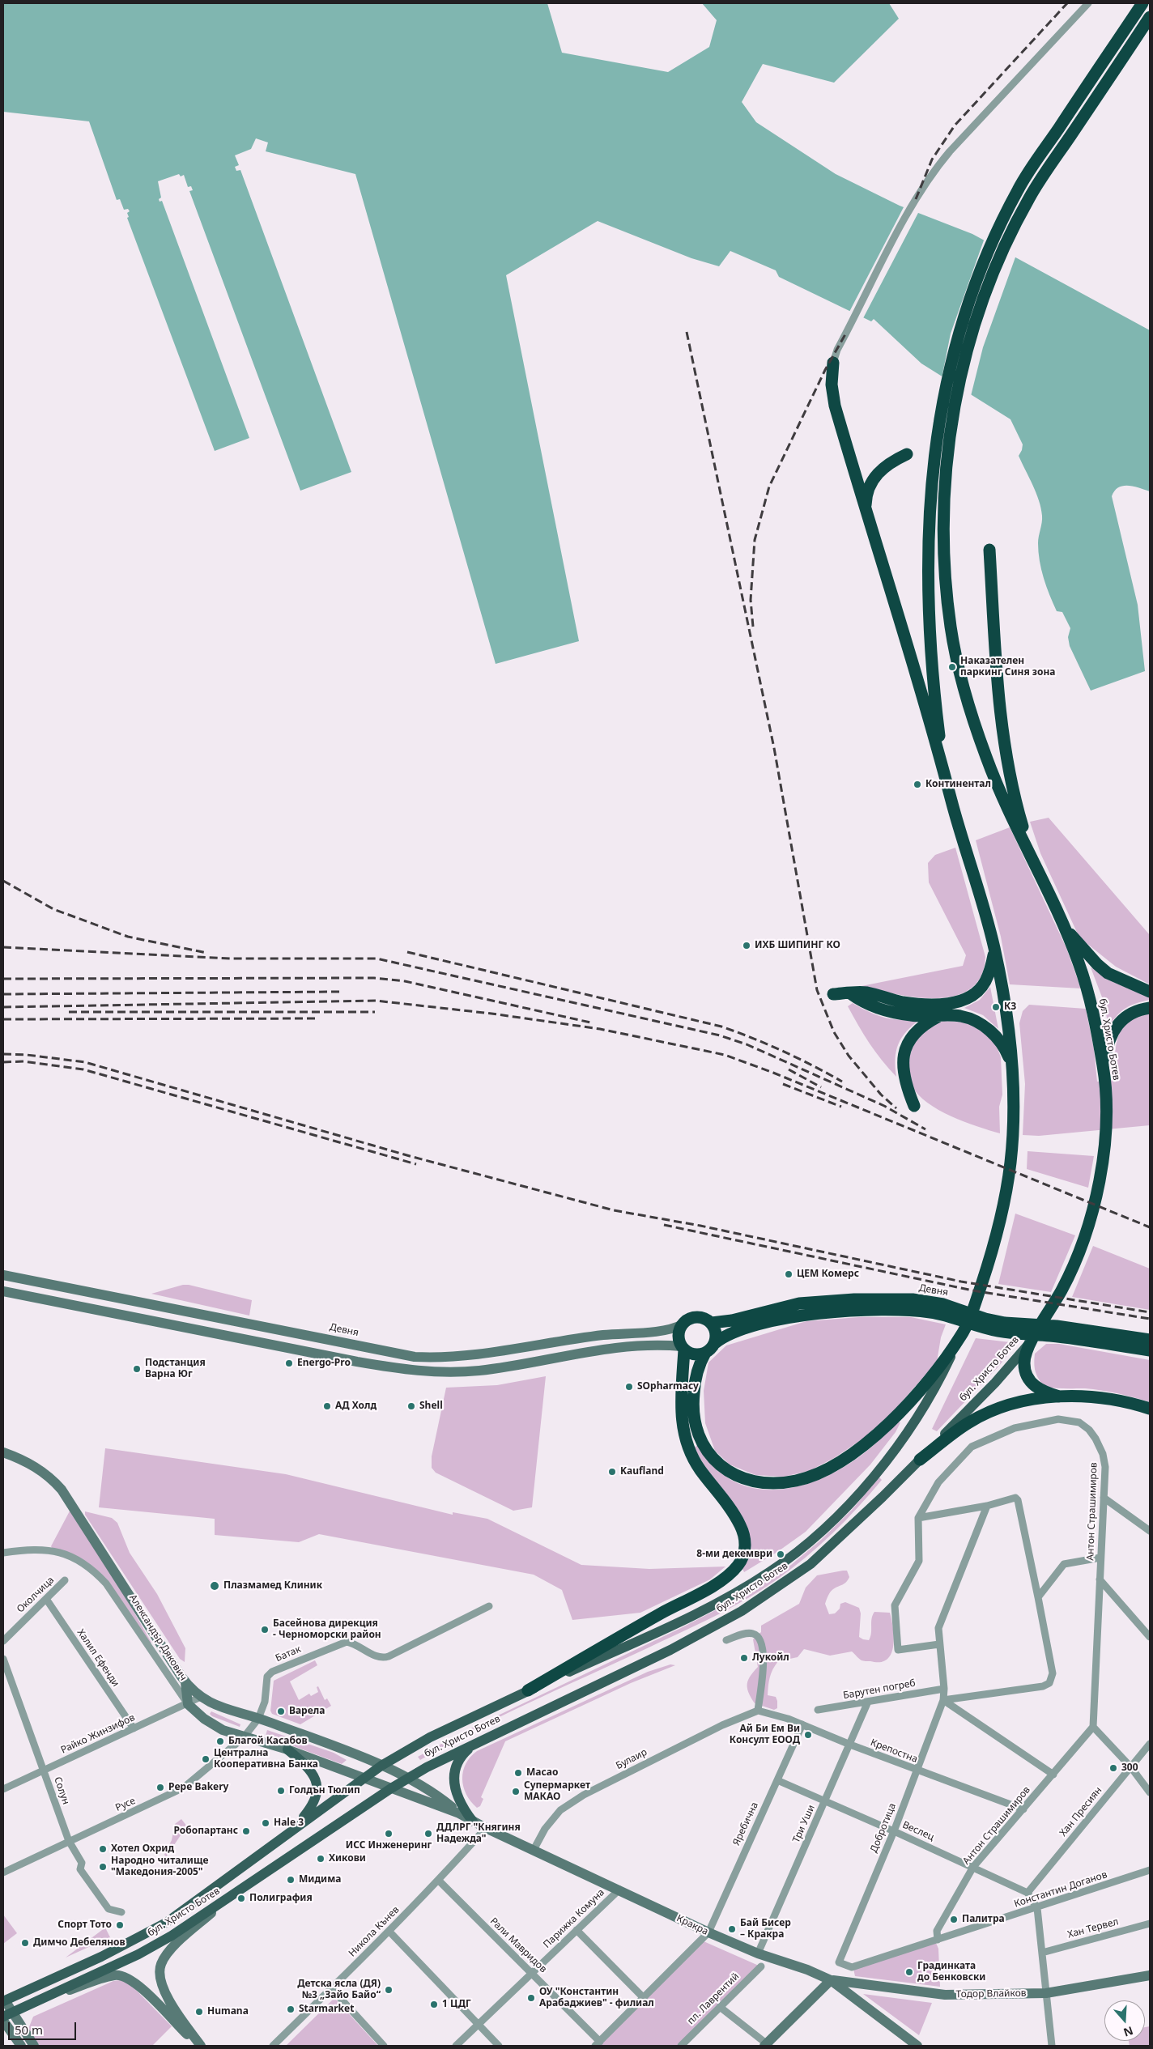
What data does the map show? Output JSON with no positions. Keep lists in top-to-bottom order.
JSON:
{
  "streets": {
    "highway": ["бул. Христо Ботев", "Девня"],
    "street": [
      "Антон Страшимиров",
      "Околчица",
      "Александър Дякович",
      "Батак",
      "Халил Ефенди",
      "Барутен погреб",
      "Райко Жинзифов",
      "Крепостна",
      "Булаир",
      "Солун",
      "Русе",
      "Хан Пресиян",
      "Яребична",
      "Три Уши",
      "Добротица",
      "Веслец",
      "Константин Доганов",
      "Парижка Комуна",
      "Кракра",
      "Хан Тервел",
      "Никола Кънев",
      "Рали Мавридов",
      "Тодор Влайков",
      "пл. Лаврентий"
    ]
  },
  "crossings": [
    ["бул. Христо Ботев", "Александър Дякович"],
    ["бул. Христо Ботев", "Кракра"],
    ["Антон Страшимиров", "Крепостна"],
    ["Антон Страшимиров", "Веслец"],
    ["Антон Страшимиров", "Константин Доганов"],
    ["Околчица", "Халил Ефенди"],
    ["Александър Дякович", "Батак"],
    ["Александър Дякович", "Райко Жинзифов"],
    ["Александър Дякович", "Кракра"],
    ["Батак", "Русе"],
    ["Халил Ефенди", "Райко Жинзифов"],
    ["Барутен погреб", "Три Уши"],
    ["Барутен погреб", "Добротица"],
    ["Райко Жинзифов", "Солун"],
    ["Крепостна", "Булаир"],
    ["Крепостна", "Яребична"],
    ["Крепостна", "Три Уши"],
    ["Крепостна", "Добротица"],
    ["Булаир", "Кракра"],
    ["Солун", "Русе"],
    ["Хан Пресиян", "Веслец"],
    ["Яребична", "Веслец"],
    ["Яребична", "Кракра"],
    ["Три Уши", "Веслец"],
    ["Три Уши", "Кракра"],
    ["Добротица", "Веслец"],
    ["Добротица", "Константин Доганов"],
    ["Парижка Комуна", "Кракра"],
    ["Парижка Комуна", "Рали Мавридов"],
    ["Кракра", "Никола Кънев"],
    ["Кракра", "Тодор Влайков"],
    ["Никола Кънев", "Рали Мавридов"]
  ],
  "places": [
    "Наказателен паркинг Синя зона",
    "Континентал",
    "ИХБ ШИПИНГ КО",
    "КЗ",
    "ЦЕМ Комерс",
    "Energo-Pro",
    "Подстанция Варна Юг",
    "SOpharmacy",
    "АД Холд",
    "Shell",
    "Kaufland",
    "8-ми декември",
    "Плазмамед Клиник",
    "Басейнова дирекция - Черноморски район",
    "Лукойл",
    "Варела",
    "Ай Би Ем Ви Консулт ЕООД",
    "Благой Касабов",
    "Централна Кооперативна Банка",
    "300",
    "Macao",
    "Pepe Bakery",
    "Голдън Тюлип",
    "Супермаркет МАКАО",
    "Hale 3",
    "Робопартанс",
    "ИСС Инженеринг",
    "ДДЛРГ \"Княгиня Надежда\"",
    "Хотел Охрид",
    "Хикови",
    "Народно читалище \"Македония-2005\"",
    "Мидима",
    "Полиграфия",
    "Палитра",
    "Спорт Тото",
    "Бай Бисер – Кракра",
    "Димчо Дебелянов",
    "Градинката до Бенковски",
    "Детска ясла (ДЯ) №3 „Зайо Байо“",
    "ОУ \"Константин Арабаджиев\" - филиал",
    "1 ЦДГ",
    "Starmarket",
    "Humana"
  ],
  "scale_bar": "50 m",
  "north": "bottom"
}
